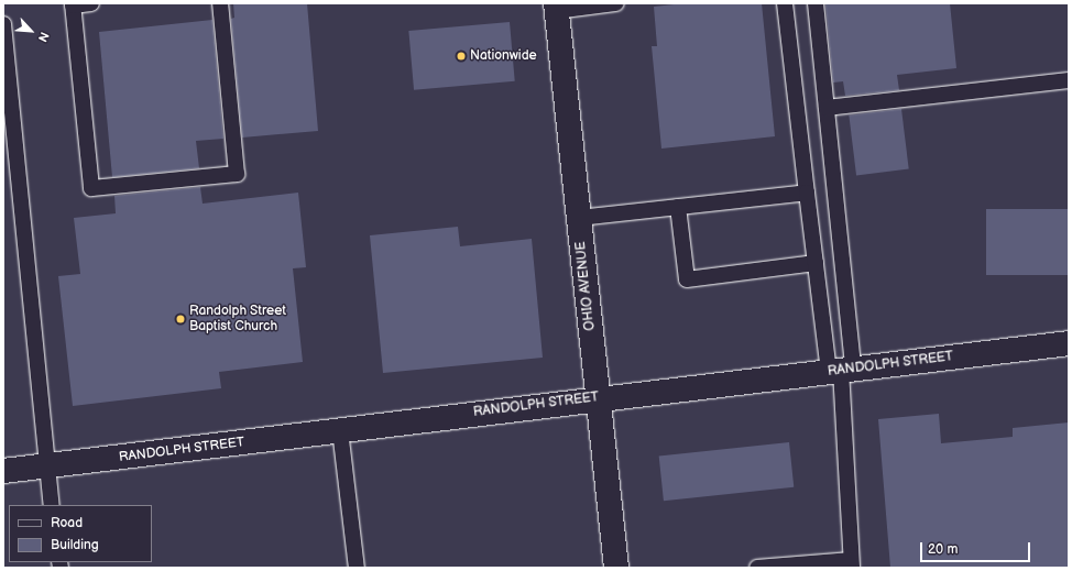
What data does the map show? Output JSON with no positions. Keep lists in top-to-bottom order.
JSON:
{
  "streets": {
    "main road": ["OHIO AVENUE", "RANDOLPH STREET"]
  },
  "crossings": [
    ["OHIO AVENUE", "RANDOLPH STREET"]
  ],
  "places": ["Nationwide", "Randolph Street Baptist Church"],
  "legend": ["Road", "Building"],
  "scale_bar": "20 m",
  "north": "bottom right"
}
